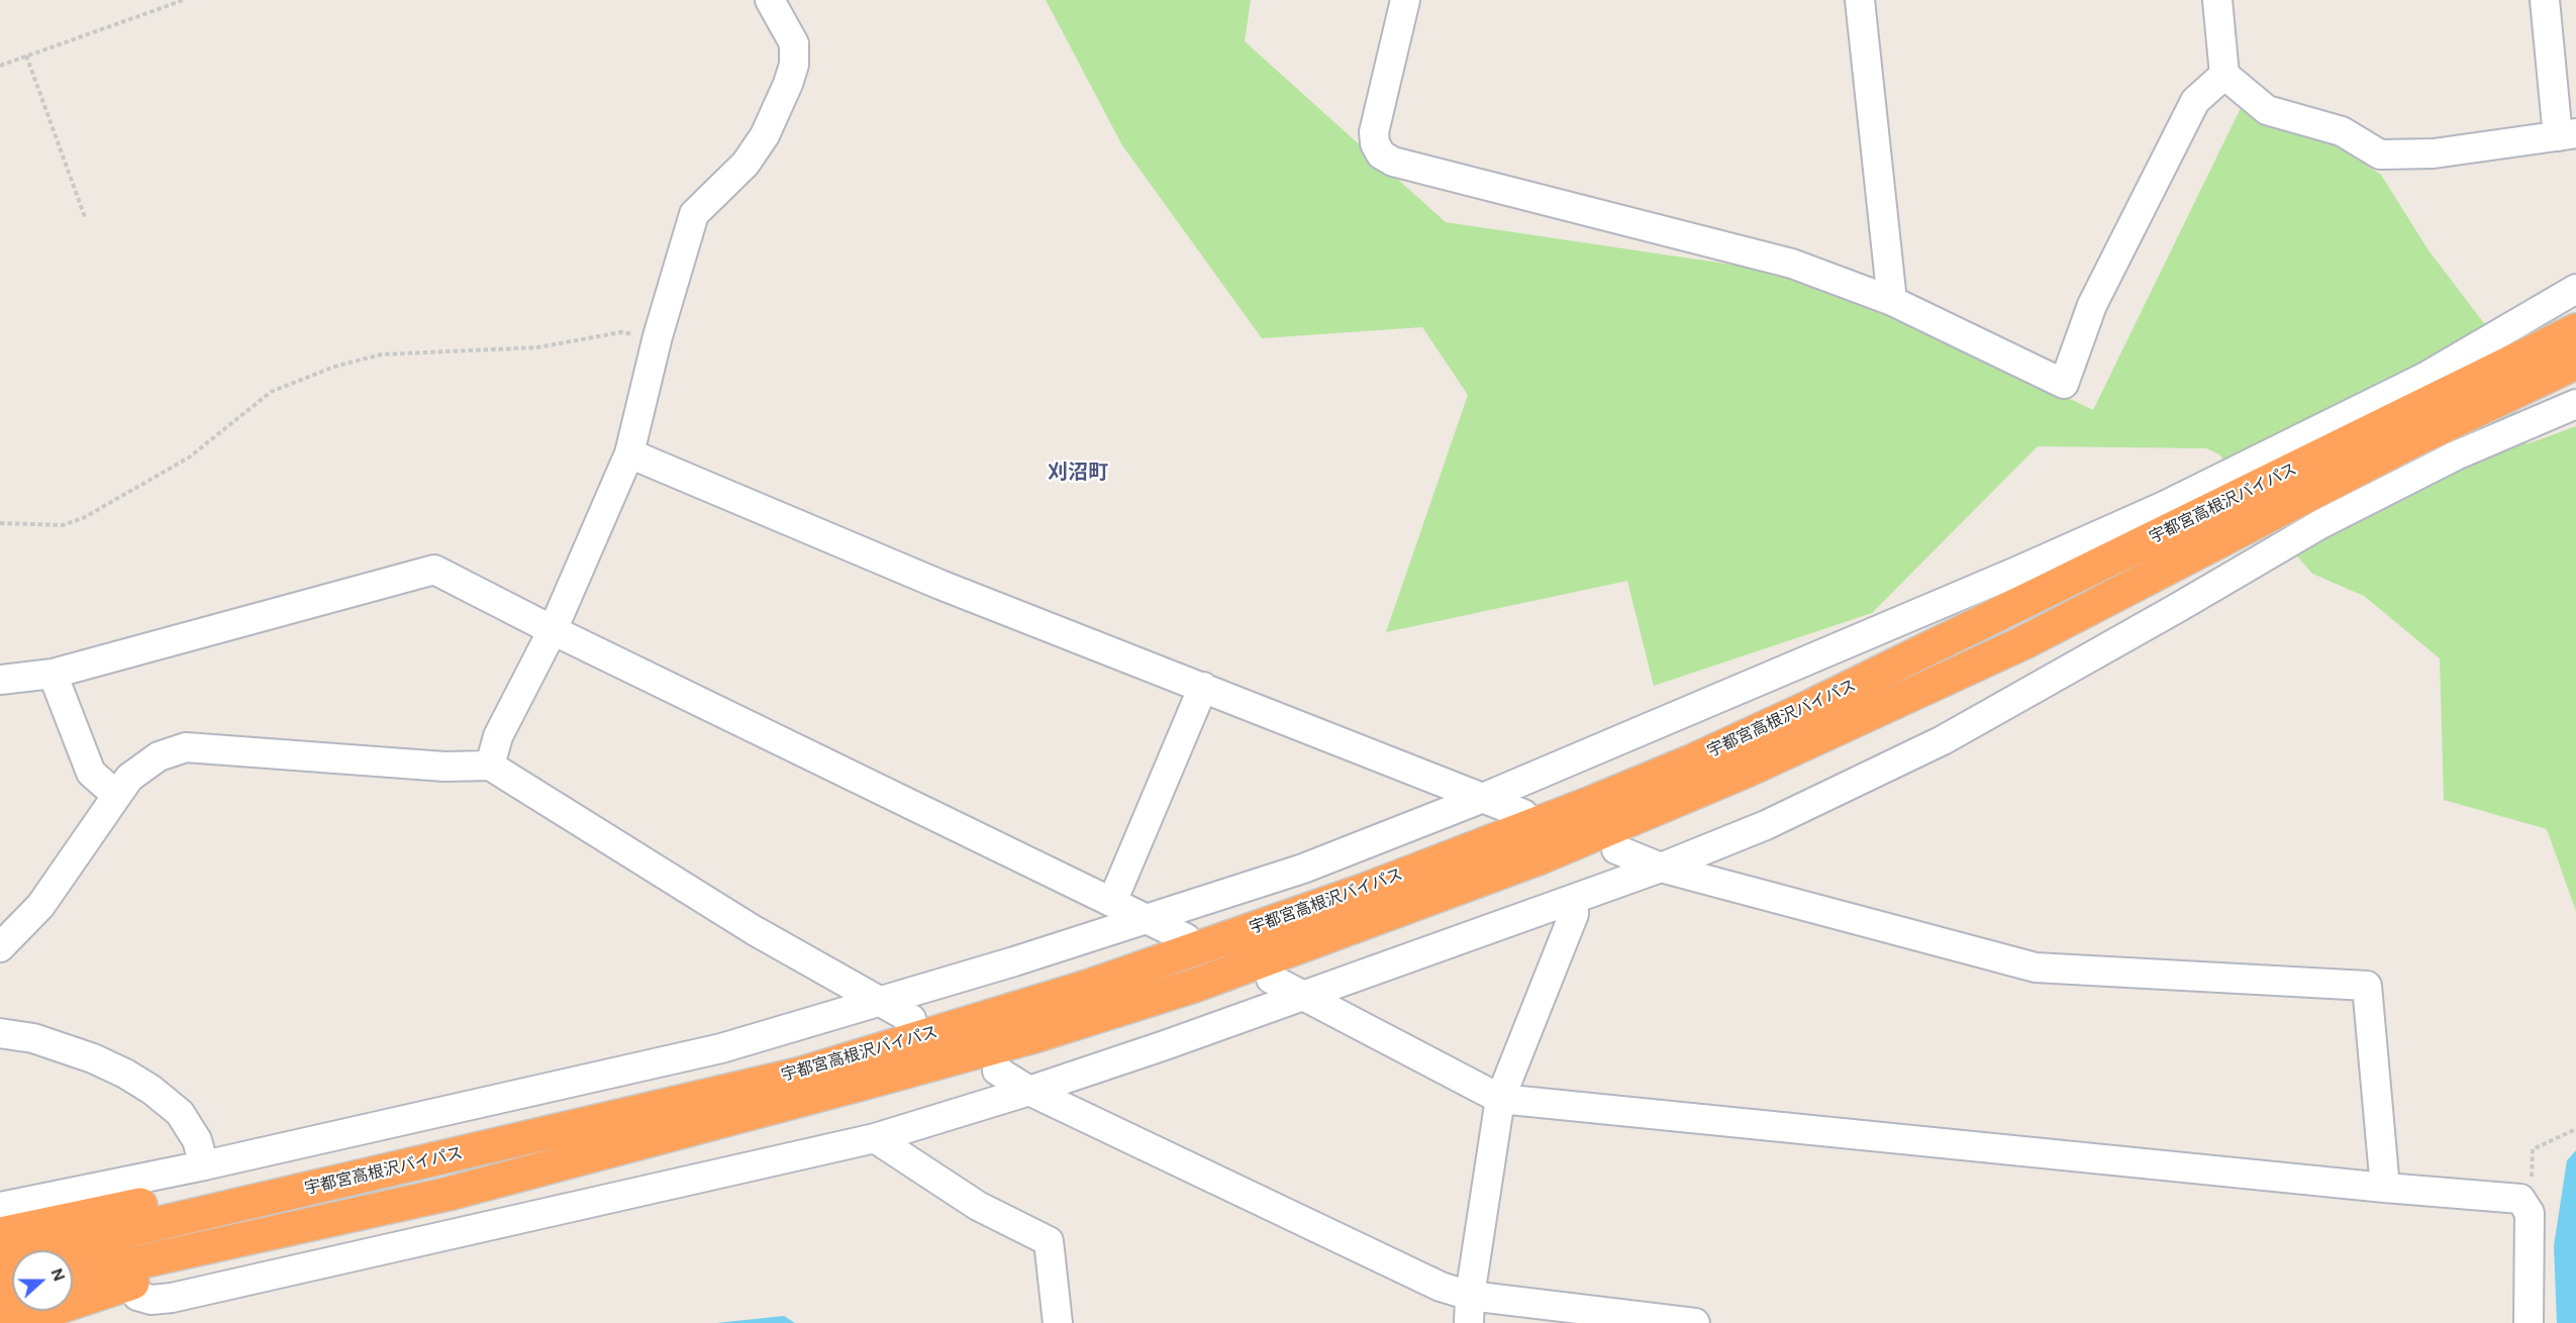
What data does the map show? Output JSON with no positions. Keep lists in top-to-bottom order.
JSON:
{
  "streets": {
    "highway": ["宇都宮高根沢バイパス"]
  },
  "districts": ["刈沼町"],
  "north": "right"
}
